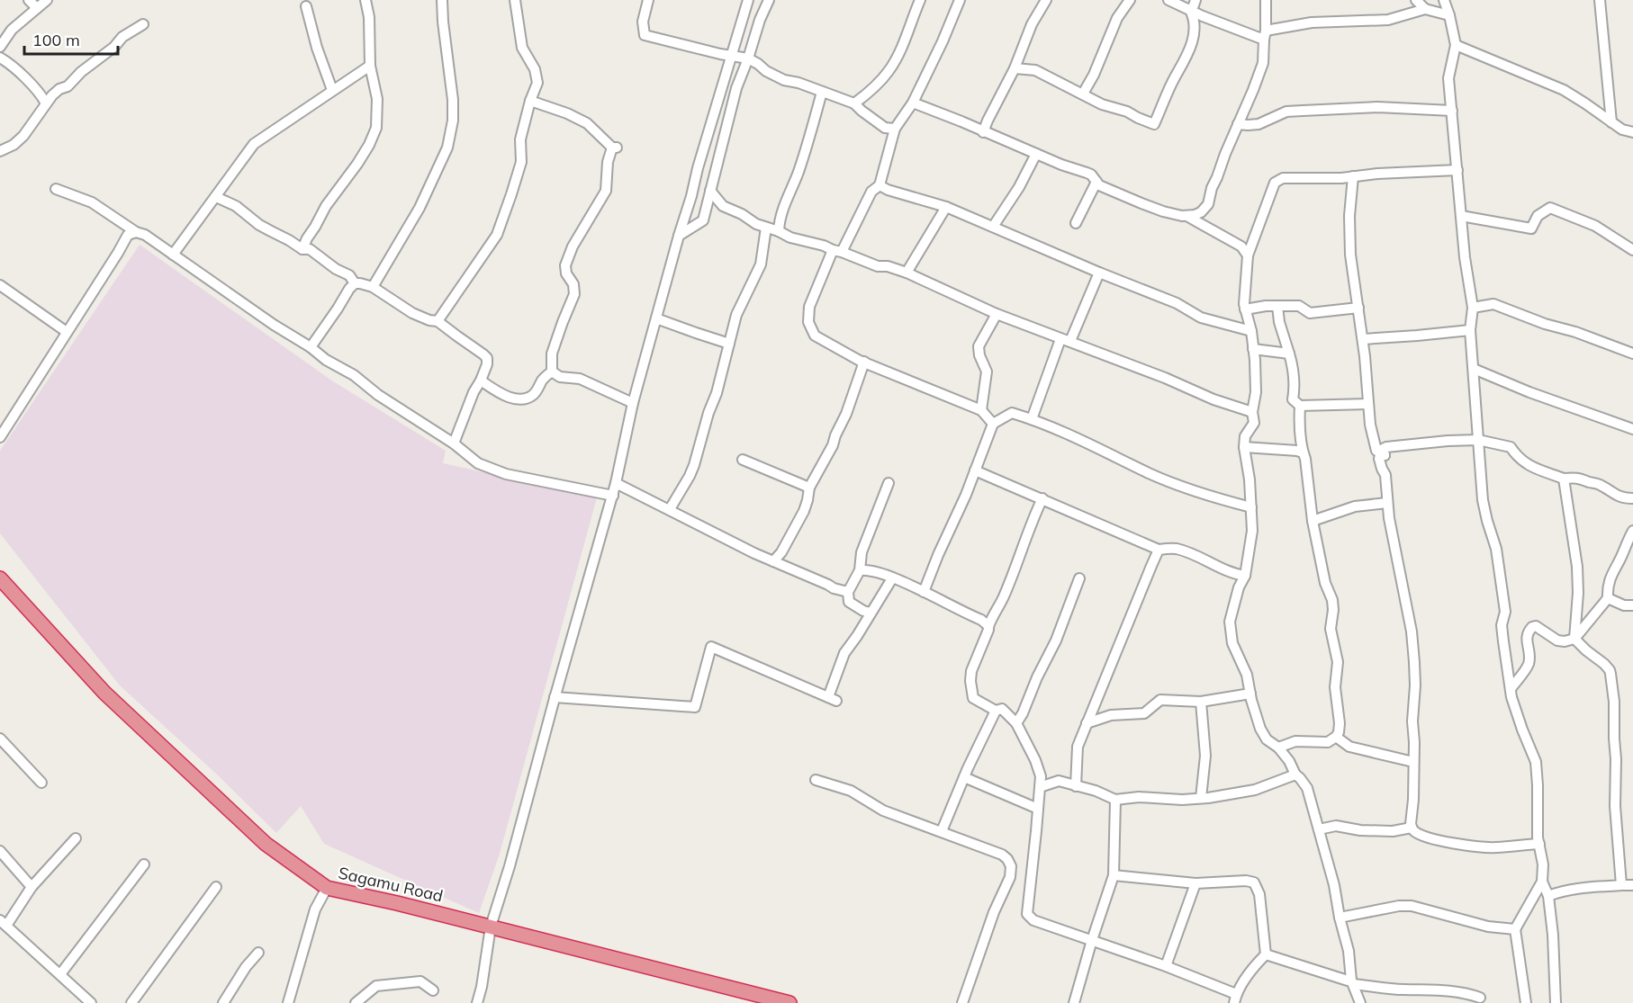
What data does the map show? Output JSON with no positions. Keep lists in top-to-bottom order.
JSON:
{
  "streets": {
    "highway": ["Sagamu Road"]
  },
  "scale_bar": "100 m"
}
